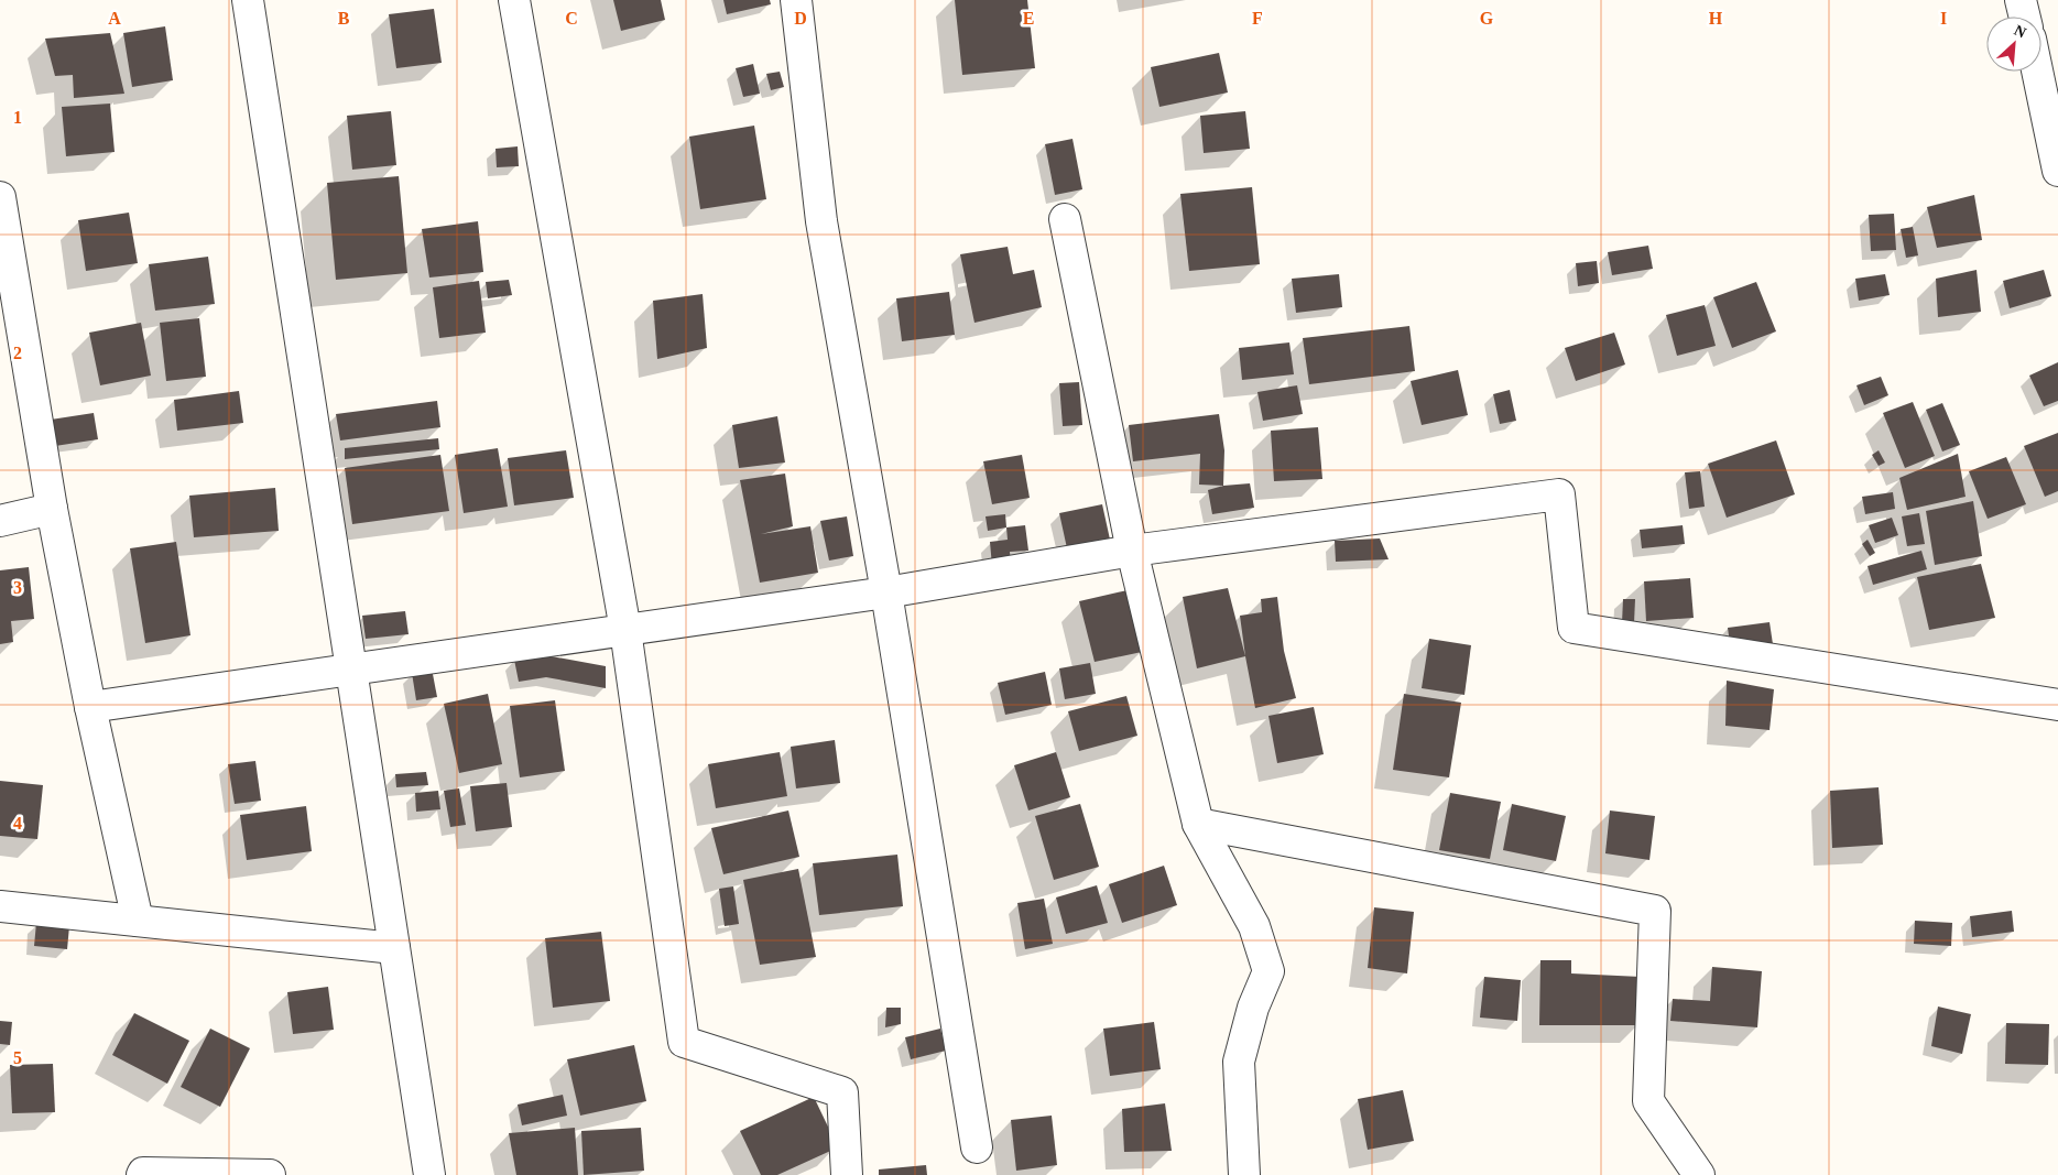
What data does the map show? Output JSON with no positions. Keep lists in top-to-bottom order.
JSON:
{
  "north": "top right",
  "grid": {
    "columns": [
      "A",
      "B",
      "C",
      "D",
      "E",
      "F",
      "G",
      "H",
      "I"
    ],
    "rows": [
      "1",
      "2",
      "3",
      "4",
      "5"
    ]
  }
}
